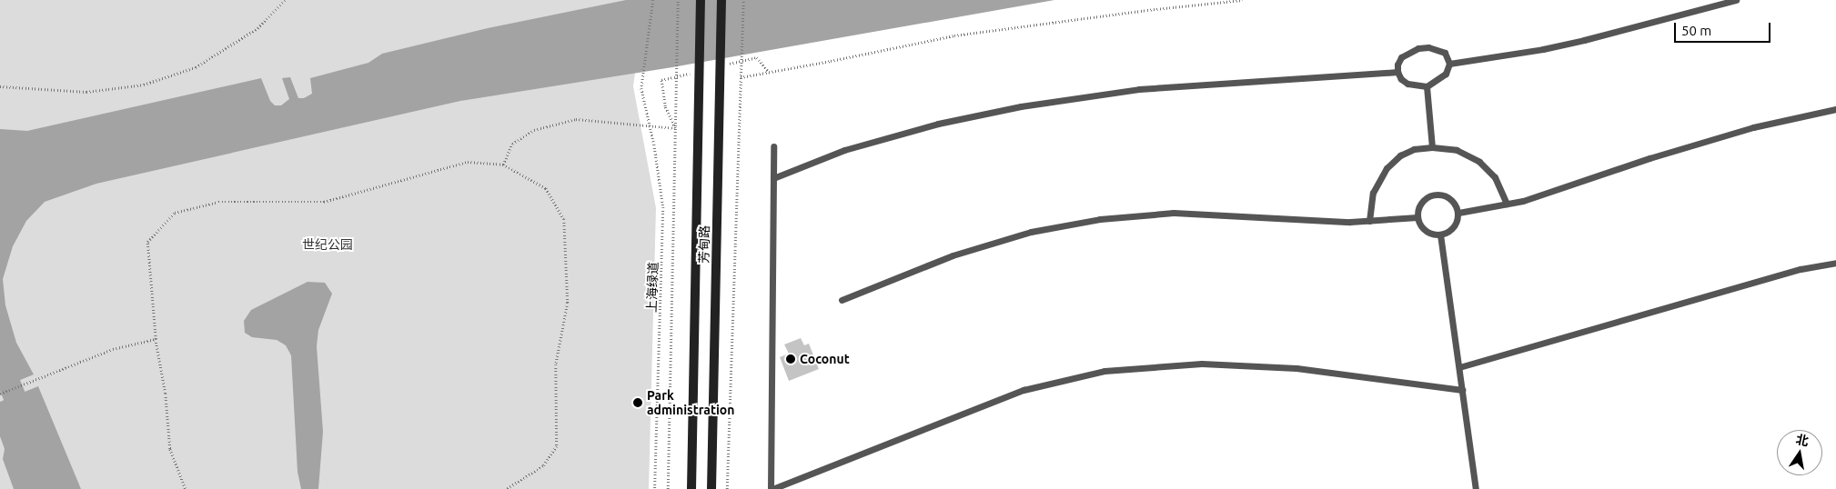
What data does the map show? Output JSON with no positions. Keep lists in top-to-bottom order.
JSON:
{
  "streets": {
    "main road": ["芳甸路"],
    "path": ["上海绿道"]
  },
  "parks": ["世纪公园"],
  "places": ["Coconut", "Park administration"],
  "scale_bar": "50 m",
  "north": "top"
}
